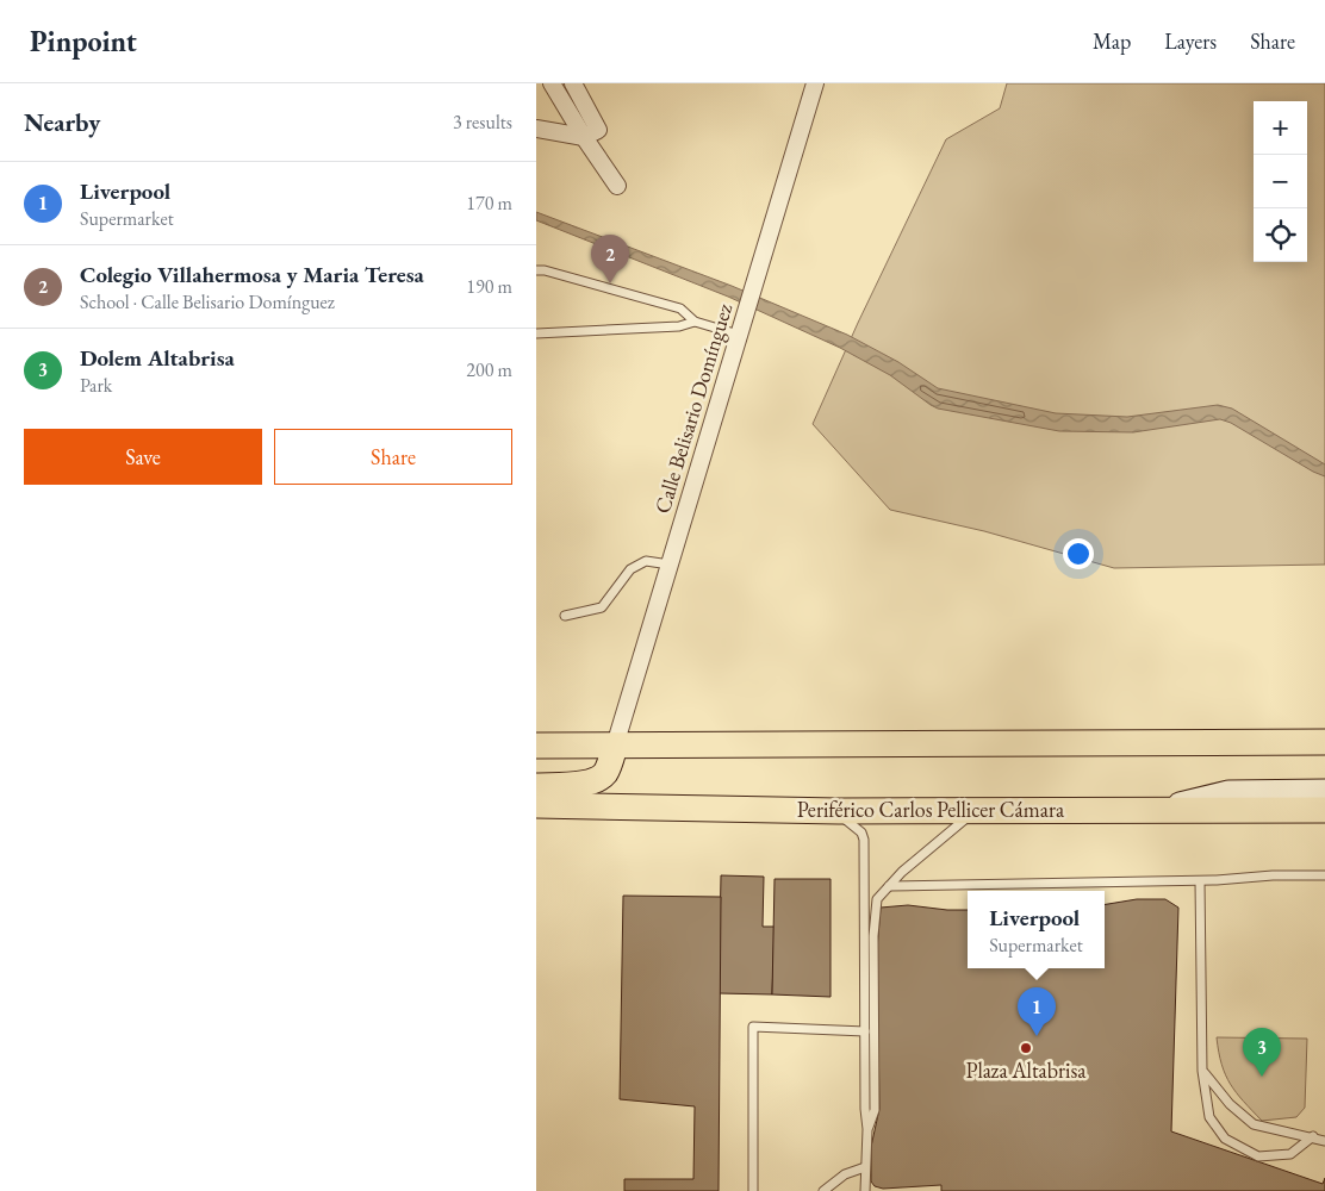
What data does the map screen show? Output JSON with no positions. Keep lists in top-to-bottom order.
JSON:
{
  "streets": {
    "main road": ["Periférico Carlos Pellicer Cámara"],
    "street": ["Calle Belisario Domínguez"]
  },
  "places": ["Plaza Altabrisa"],
  "page": {
    "header": "Pinpoint",
    "nav": ["Map", "Layers", "Share"],
    "heading": ["Nearby", "3 results"],
    "map_buttons": ["+", "−"],
    "list": [
      {
        "mark": "1",
        "name": "Liverpool",
        "note": "Supermarket",
        "value": "170 m"
      },
      {
        "mark": "2",
        "name": "Colegio Villahermosa y Maria Teresa",
        "note": "School · Calle Belisario Domínguez",
        "value": "190 m"
      },
      {
        "mark": "3",
        "name": "Dolem Altabrisa",
        "note": "Park",
        "value": "200 m"
      }
    ],
    "pins": ["2", "1", "3"],
    "buttons": ["Save", "Share"],
    "popup": ["Liverpool", "Supermarket"]
  }
}
